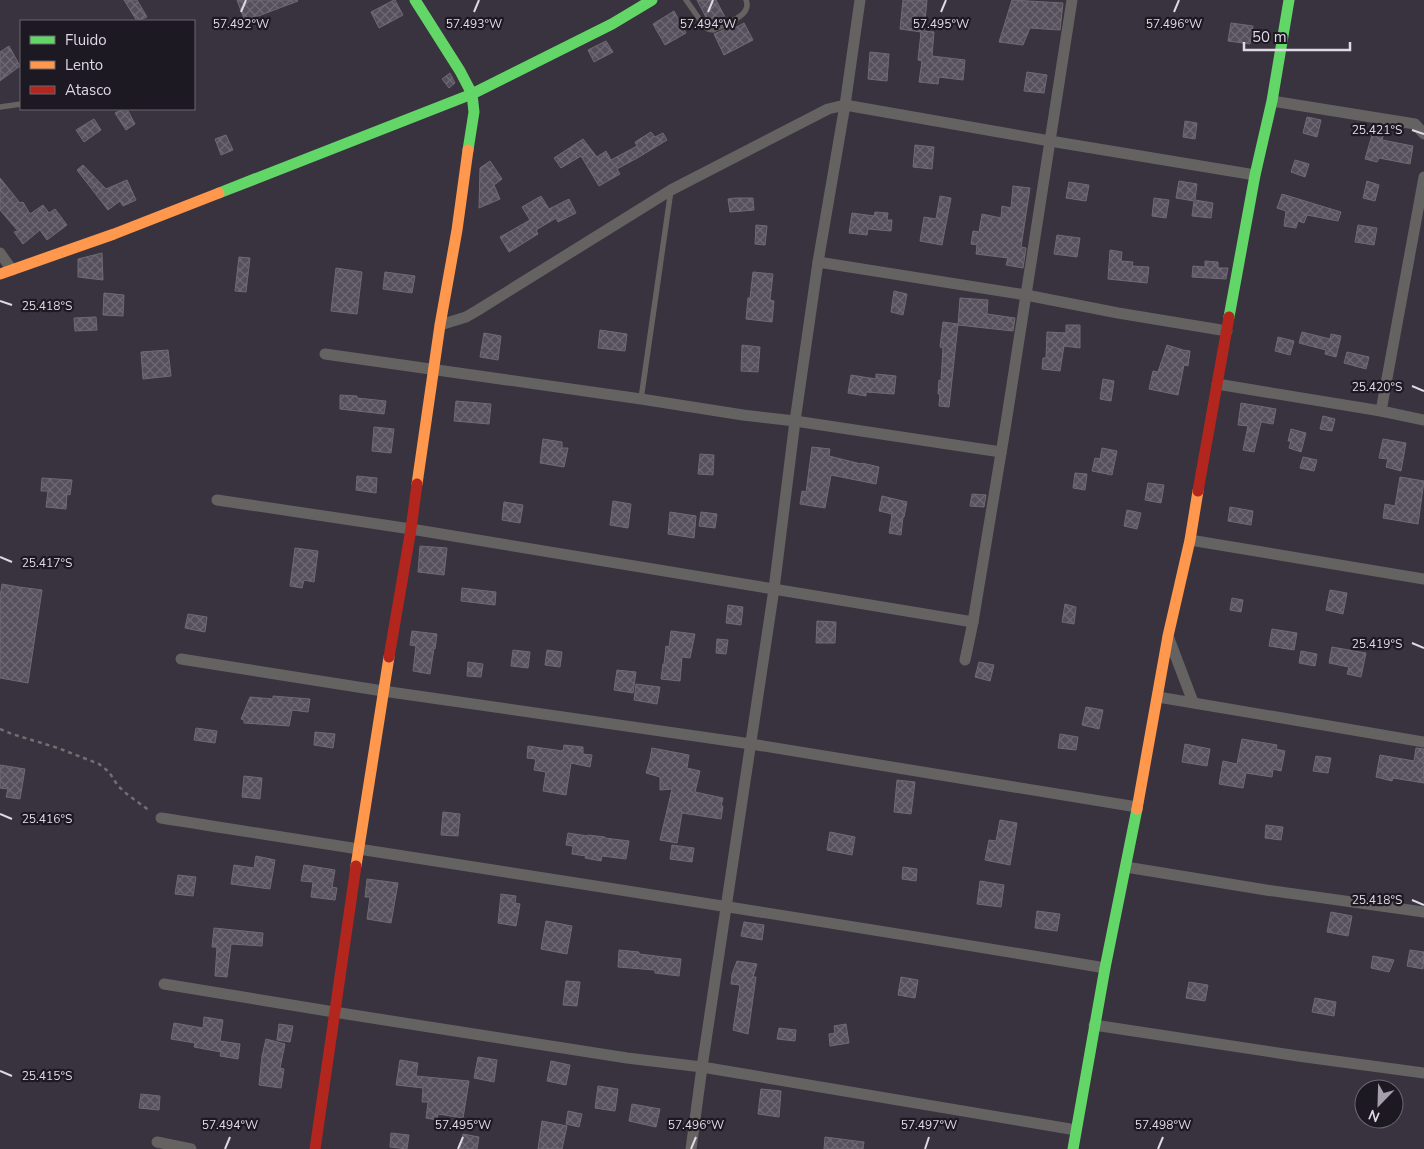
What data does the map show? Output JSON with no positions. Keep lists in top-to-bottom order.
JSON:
{
  "legend": ["Fluido", "Lento", "Atasco"],
  "scale_bar": "50 m",
  "north": "bottom left",
  "coordinates": [
    "57.492°W",
    "57.494°W",
    "57.495°W",
    "57.496°W",
    "57.493°W",
    "25.421°S",
    "25.418°S",
    "25.420°S",
    "25.417°S",
    "25.419°S",
    "25.416°S",
    "25.415°S",
    "57.497°W",
    "57.498°W"
  ]
}
